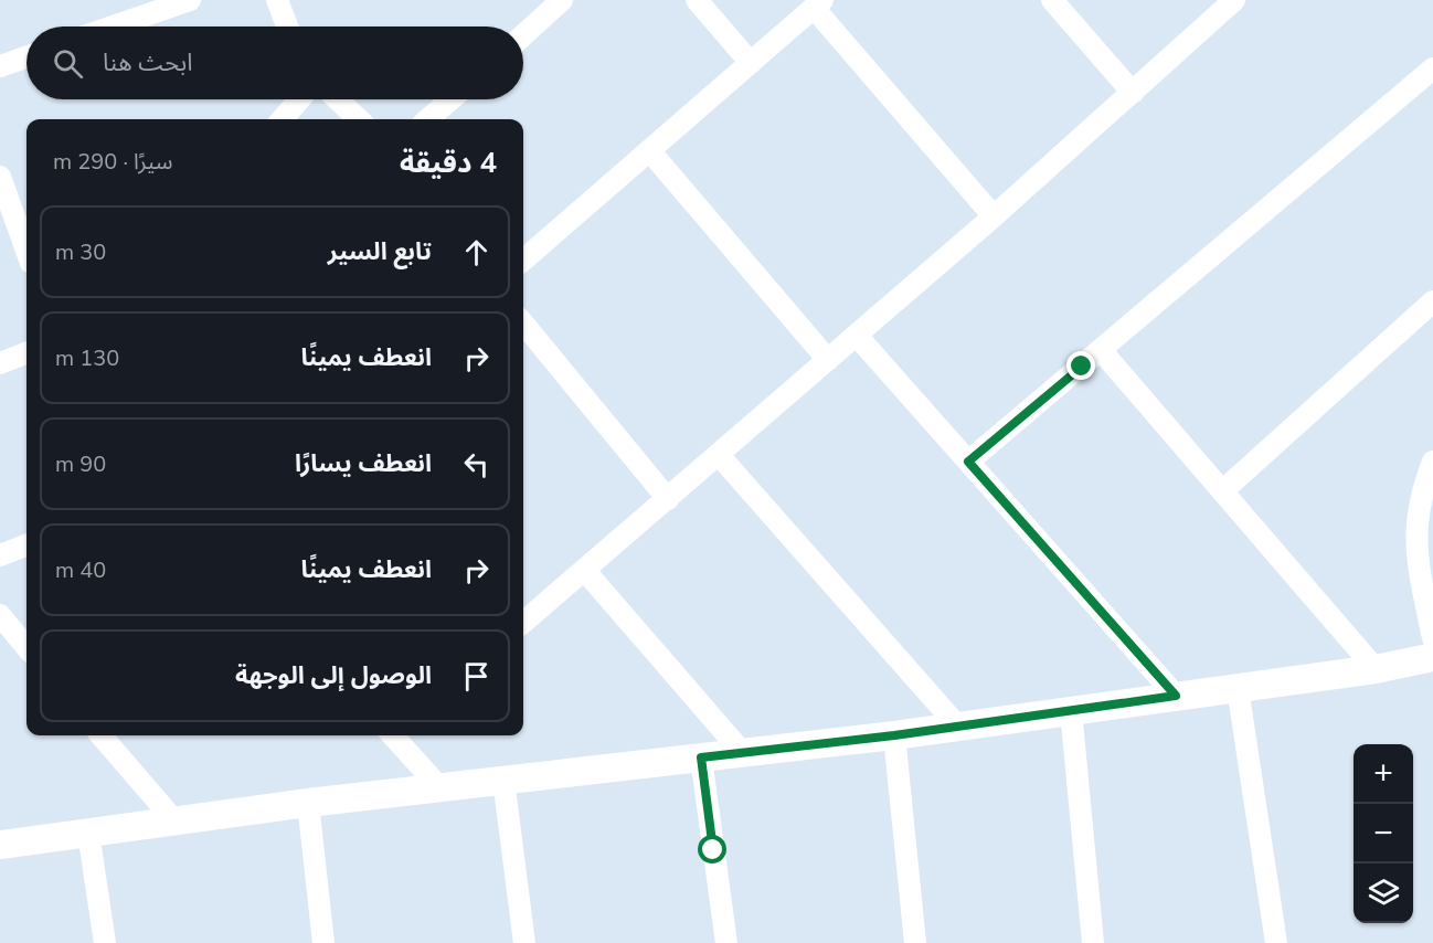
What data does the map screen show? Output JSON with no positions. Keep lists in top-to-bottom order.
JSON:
{
  "page": {
    "search": "ابحث هنا",
    "heading": ["4 دقيقة", "سيرًا · 290 m"],
    "list": [
      ["تابع السير", "30 m"],
      ["انعطف يمينًا", "130 m"],
      ["انعطف يسارًا", "90 m"],
      ["انعطف يمينًا", "40 m"],
      "الوصول إلى الوجهة"
    ],
    "map_buttons": ["+", "−"]
  }
}
